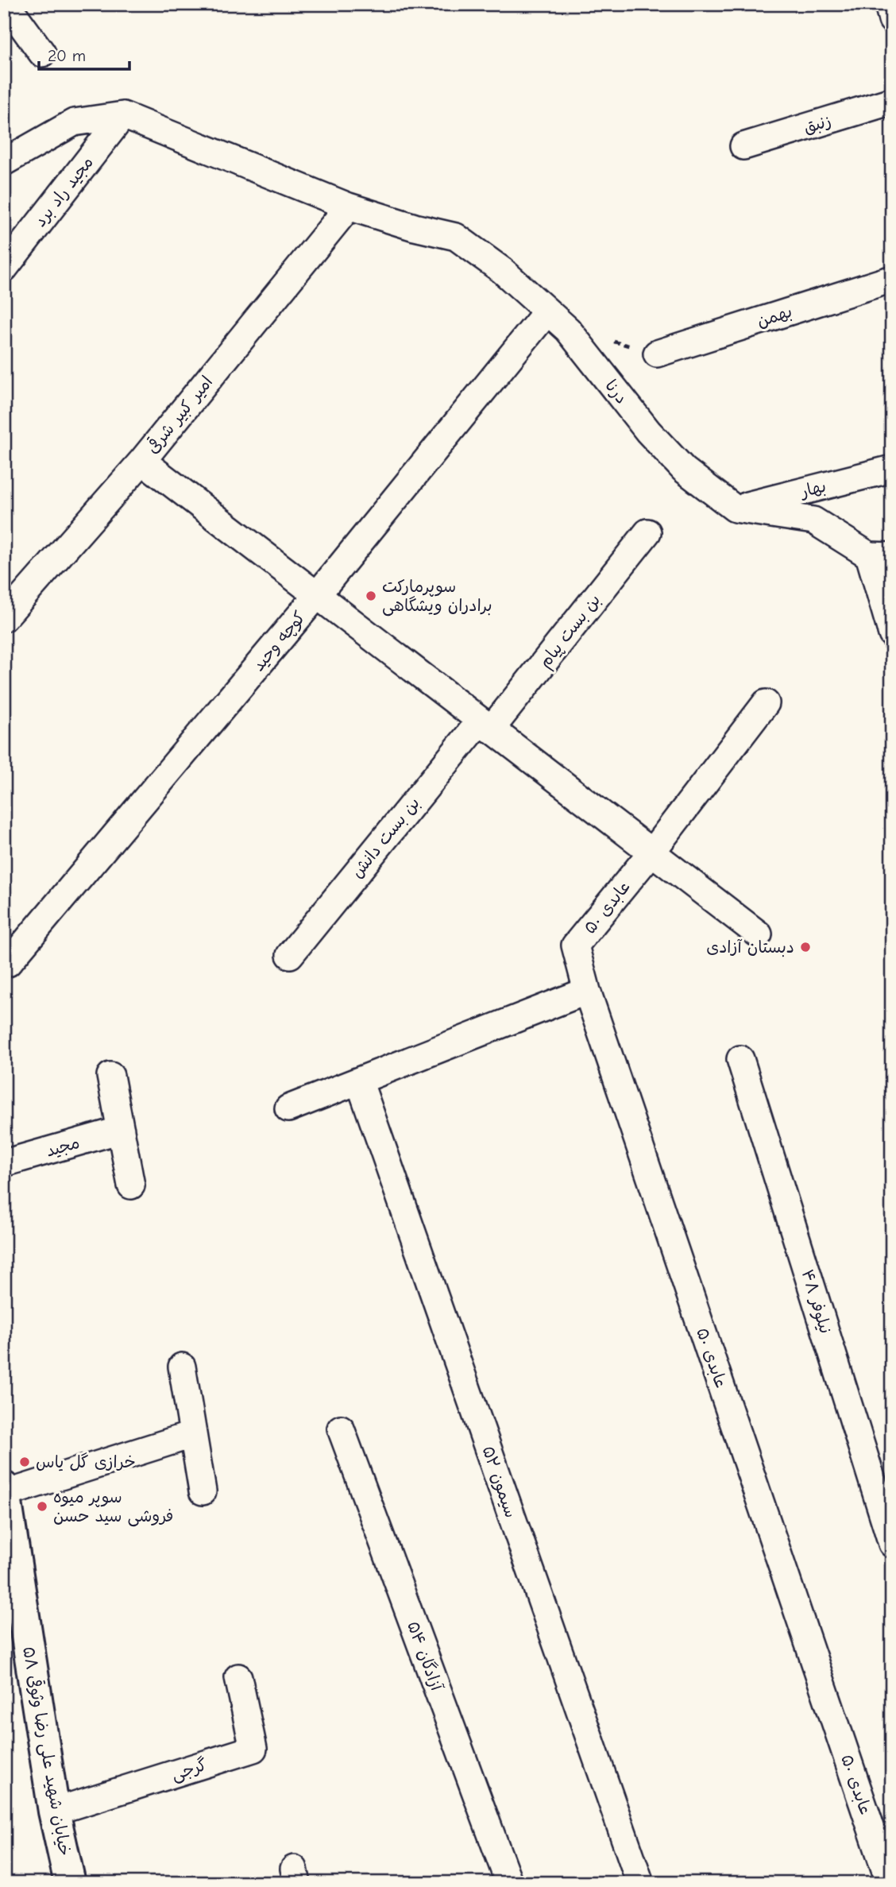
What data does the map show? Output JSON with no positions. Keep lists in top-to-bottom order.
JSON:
{
  "streets": {
    "street": [
      "زنبق",
      "مجید راد برد",
      "بهمن",
      "درنا",
      "امیر کبیر شرقی",
      "بهار",
      "بن بست پیام",
      "کوچه وحید",
      "بن بست دانش",
      "عابدی ۵۰",
      "مجید",
      "نیلوفر ۴۸",
      "سیمون ۵۲",
      "آزادگان ۵۴",
      "خیابان شهید علی رضا وثوقی ۵۸",
      "گرجی"
    ]
  },
  "crossings": [
    ["مجید راد برد", "درنا"],
    ["درنا", "امیر کبیر شرقی"],
    ["درنا", "بهار"],
    ["درنا", "کوچه وحید"],
    ["بن بست پیام", "بن بست دانش"],
    ["خیابان شهید علی رضا وثوقی ۵۸", "گرجی"]
  ],
  "places": [
    "سوپرمارکت برادران ویشگاهی",
    "دبستان آزادی",
    "خرازی گل یاس",
    "سوپر میوه فروشی سید حسن"
  ],
  "scale_bar": "20 m"
}
